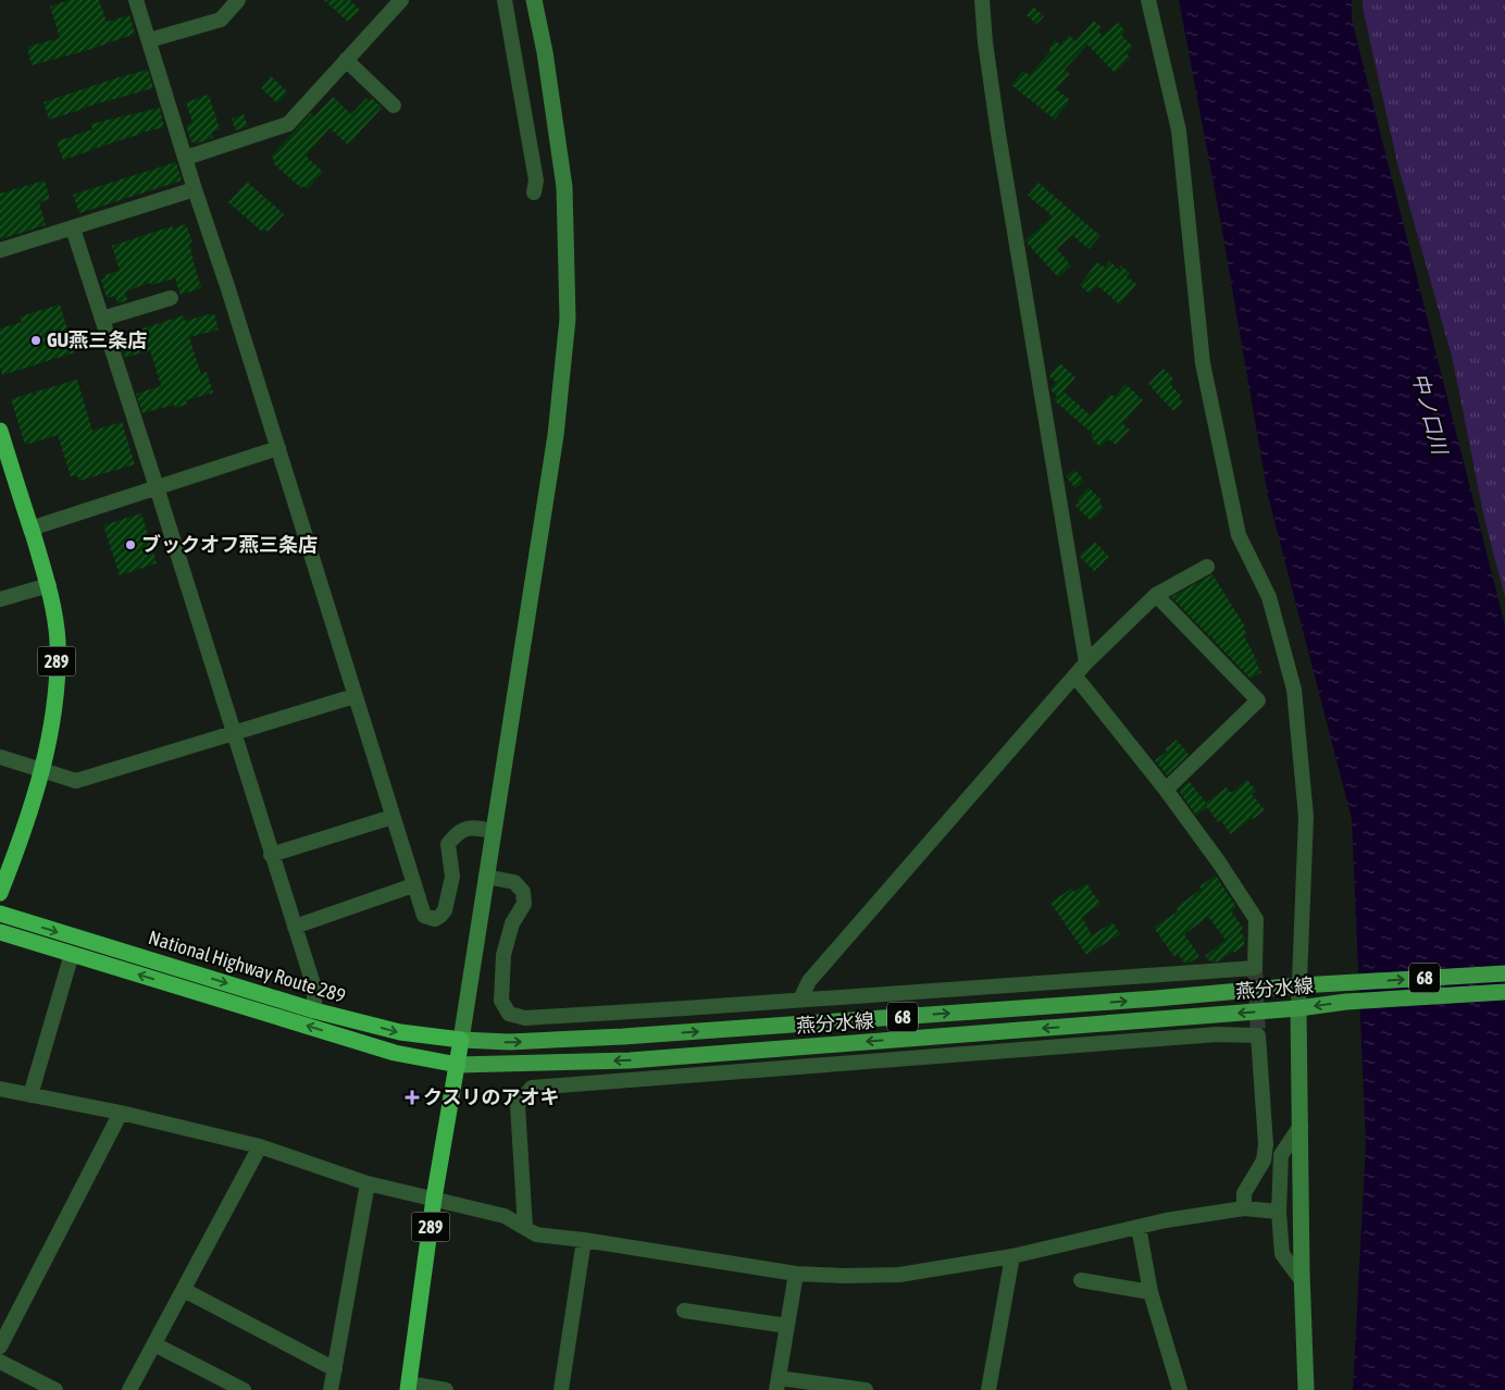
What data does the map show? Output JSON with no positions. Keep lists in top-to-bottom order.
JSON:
{
  "streets": {
    "highway": ["289", "National Highway Route 289"],
    "main road": ["68", "燕分水線"]
  },
  "crossings": [
    ["289", "National Highway Route 289"],
    ["289", "燕分水線"],
    ["National Highway Route 289", "燕分水線"]
  ],
  "water": ["中ノ口川"],
  "places": {
    "other": ["GU燕三条店", "ブックオフ燕三条店"],
    "health": ["クスリのアオキ"]
  }
}
